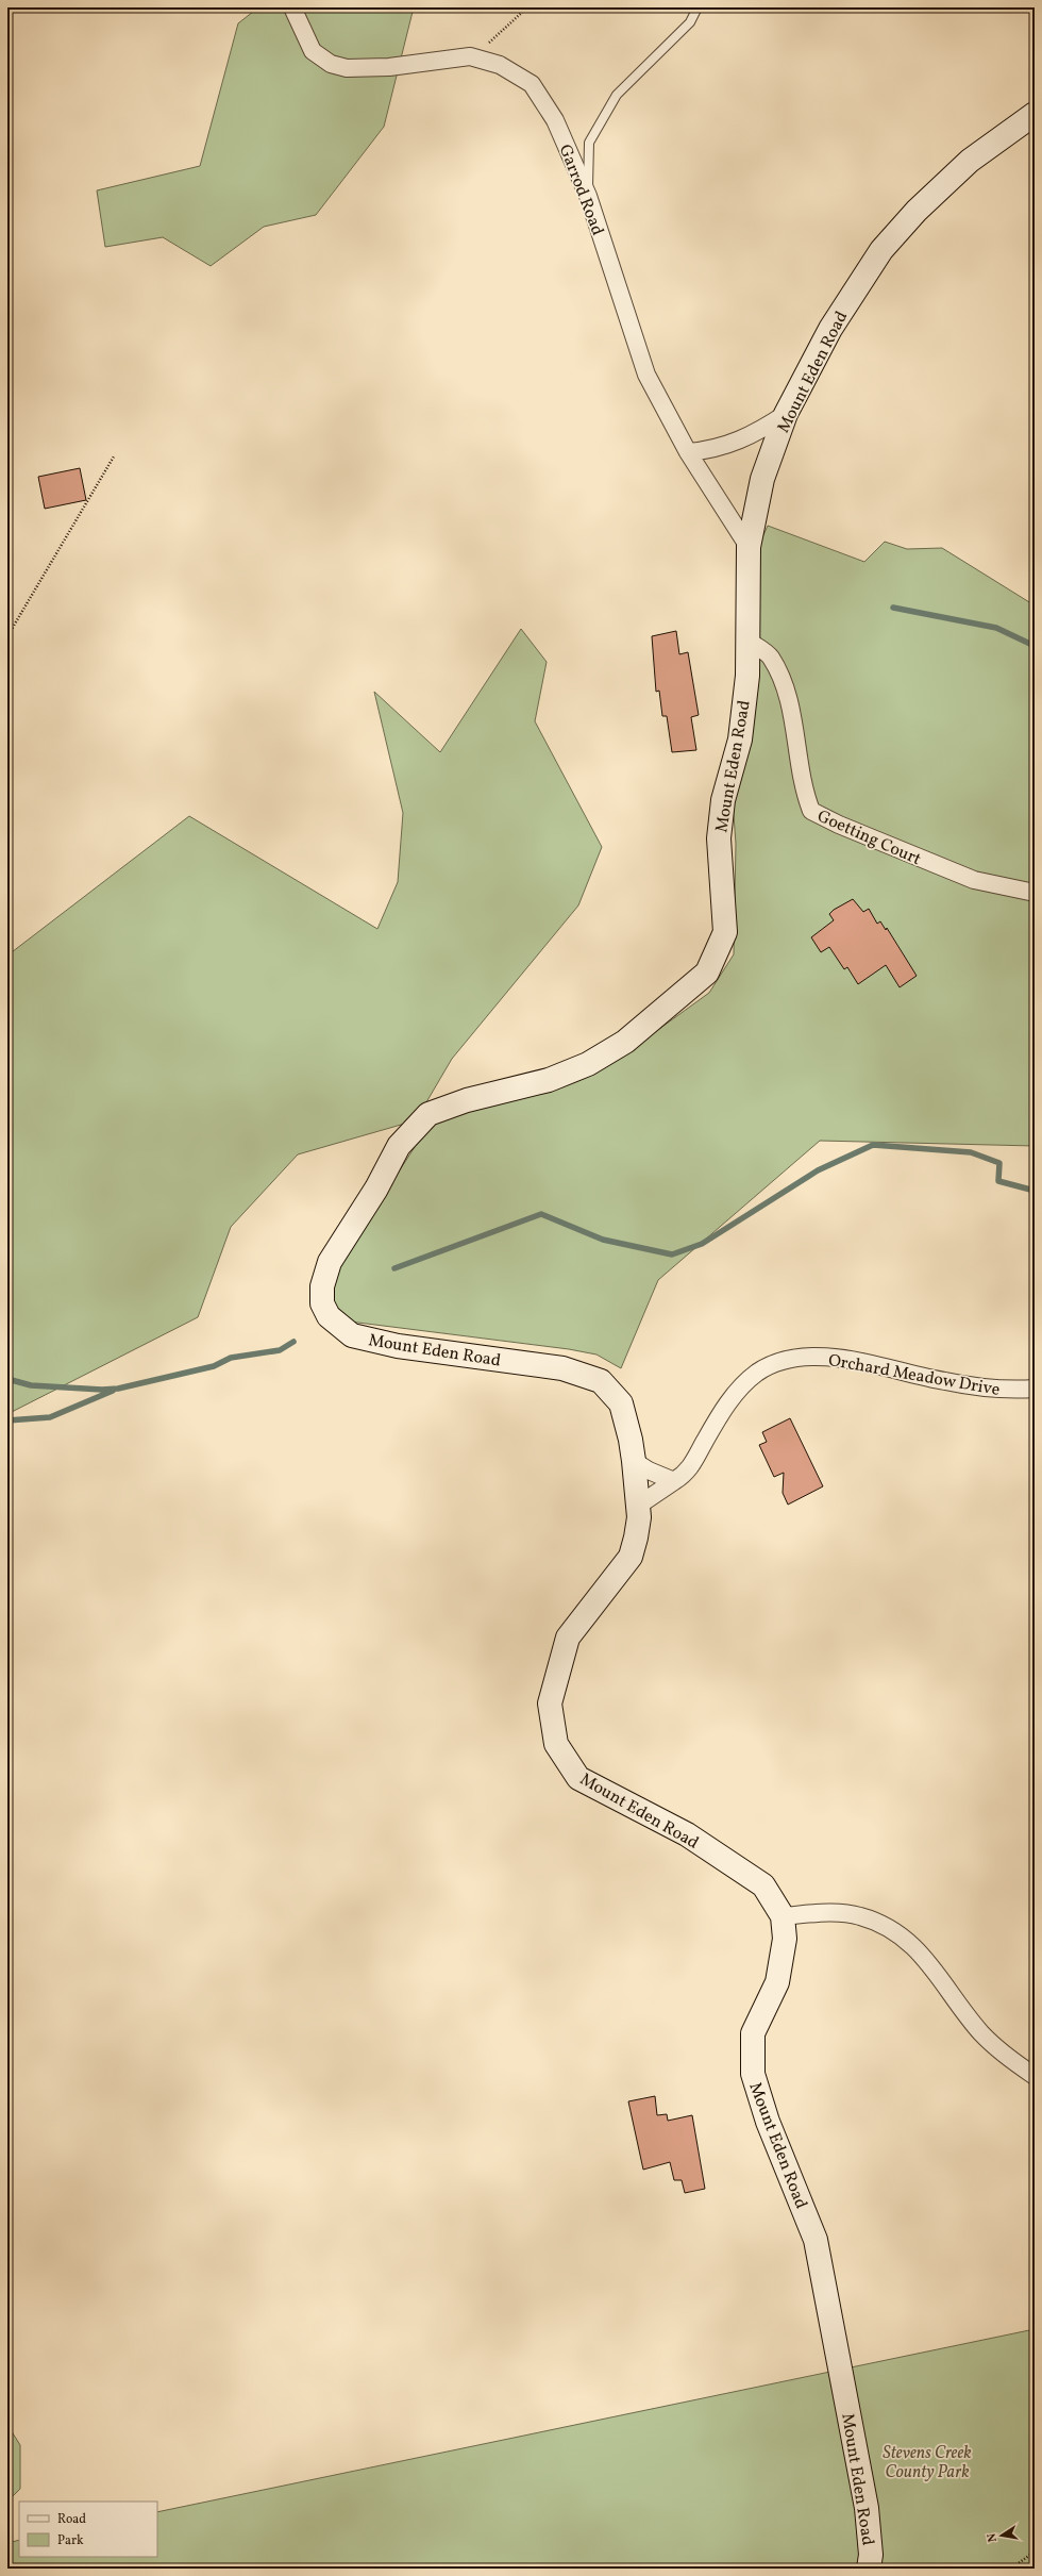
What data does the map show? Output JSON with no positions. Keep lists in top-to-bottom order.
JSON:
{
  "streets": {
    "street": [
      "Garrod Road",
      "Mount Eden Road",
      "Goetting Court",
      "Orchard Meadow Drive"
    ]
  },
  "crossings": [
    ["Garrod Road", "Mount Eden Road"],
    ["Mount Eden Road", "Goetting Court"],
    ["Mount Eden Road", "Orchard Meadow Drive"]
  ],
  "parks": ["Stevens Creek County Park"],
  "legend": ["Road", "Park"],
  "north": "left"
}
